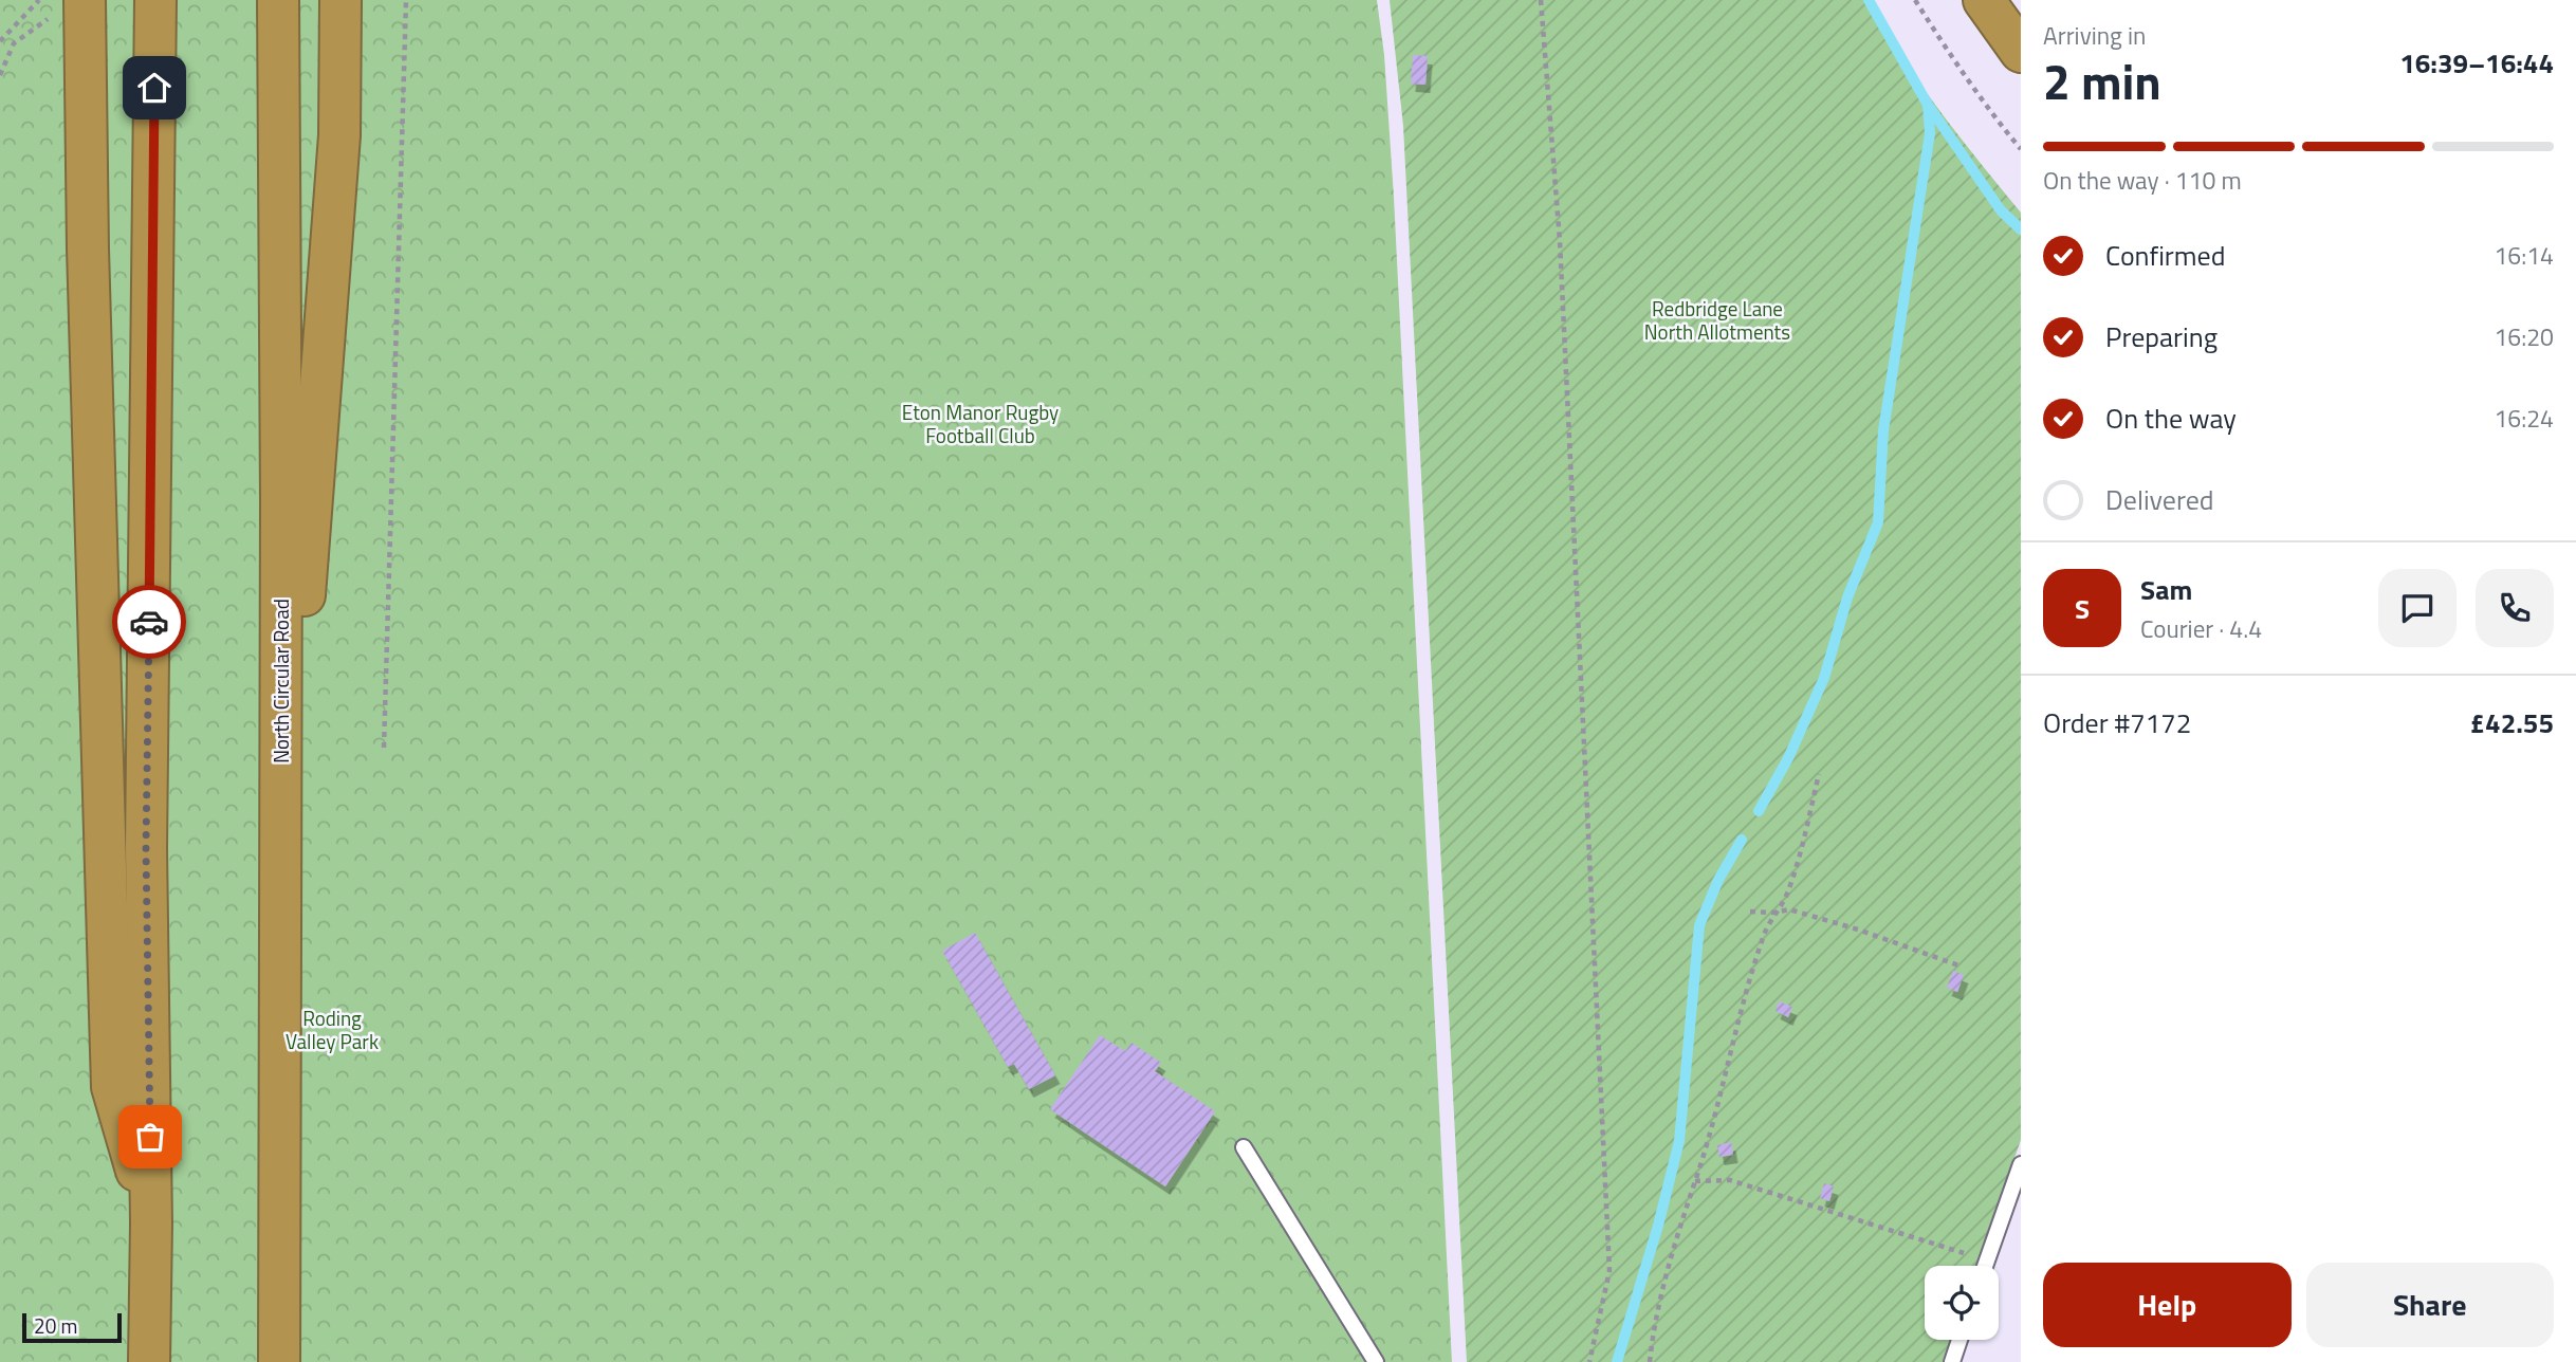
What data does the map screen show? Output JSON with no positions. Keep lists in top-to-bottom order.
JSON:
{
  "streets": {
    "highway": ["North Circular Road"]
  },
  "parks": ["Redbridge Lane North Allotments", "Eton Manor Rugby Football Club", "Roding Valley Park"],
  "scale_bar": "20 m",
  "page": {
    "heading": ["2 min", "Arriving in", "16:39–16:44"],
    "panel": [
      "Sam",
      "Courier · 4.4",
      "Order #7172",
      "£42.55"
    ],
    "bar": "On the way · 110 m",
    "list": [
      ["Confirmed", "16:14"],
      ["Preparing", "16:20"],
      ["On the way", "16:24"],
      "Delivered"
    ],
    "round": "S",
    "buttons": ["Help", "Share"],
    "scale": "20 m"
  }
}
